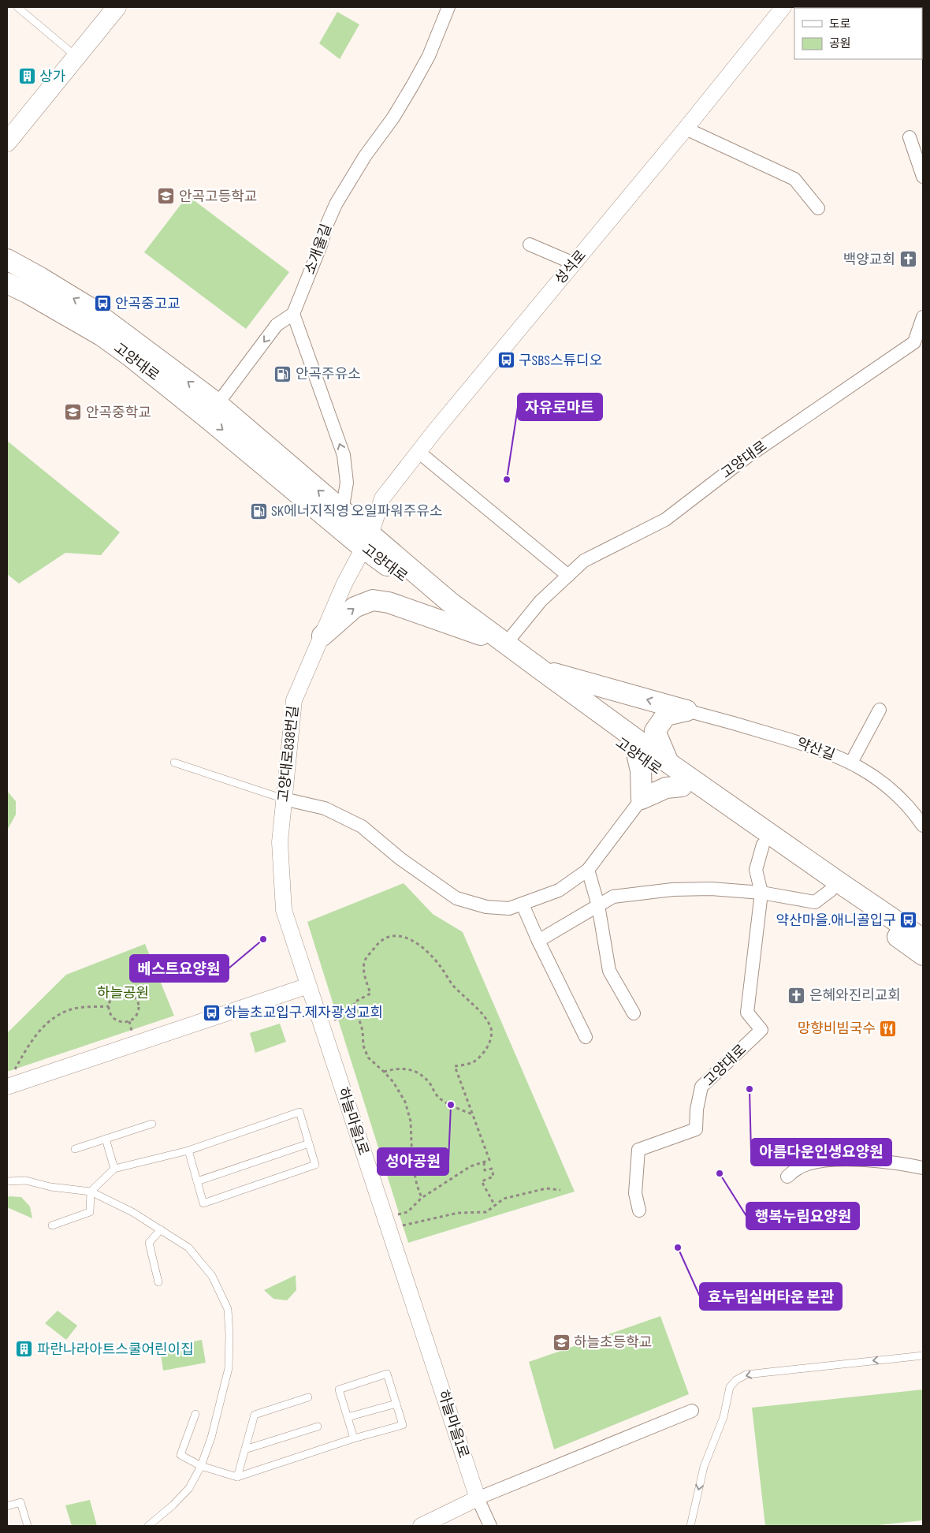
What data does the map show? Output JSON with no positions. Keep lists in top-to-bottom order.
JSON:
{
  "streets": {
    "main road": ["고양대로"],
    "street": [
      "소개울길",
      "성석로",
      "약산길",
      "고양대로838번길",
      "하늘마을1로"
    ]
  },
  "crossings": [
    ["성석로", "고양대로"],
    ["성석로", "고양대로838번길"],
    ["고양대로", "고양대로838번길"],
    ["고양대로838번길", "하늘마을1로"]
  ],
  "parks": ["하늘공원"],
  "places": {
    "building": ["상가", "파란나라아트스쿨어린이집"],
    "school or university": ["안곡고등학교", "안곡중학교", "하늘초등학교"],
    "church": ["백양교회", "은혜와진리교회"],
    "bus stop": [
      "안곡중고교",
      "구SBS스튜디오",
      "약산마을.애니골입구",
      "하늘초교입구.제자광성교회"
    ],
    "fuel station": ["안곡주유소", "SK에너지직영 오일파워주유소"],
    "other": [
      "자유로마트",
      "베스트요양원",
      "아름다운인생요양원",
      "성아공원",
      "행복누림요양원",
      "효누림실버타운 본관"
    ],
    "restaurant": ["망향비빔국수"]
  },
  "legend": ["도로", "공원"]
}
